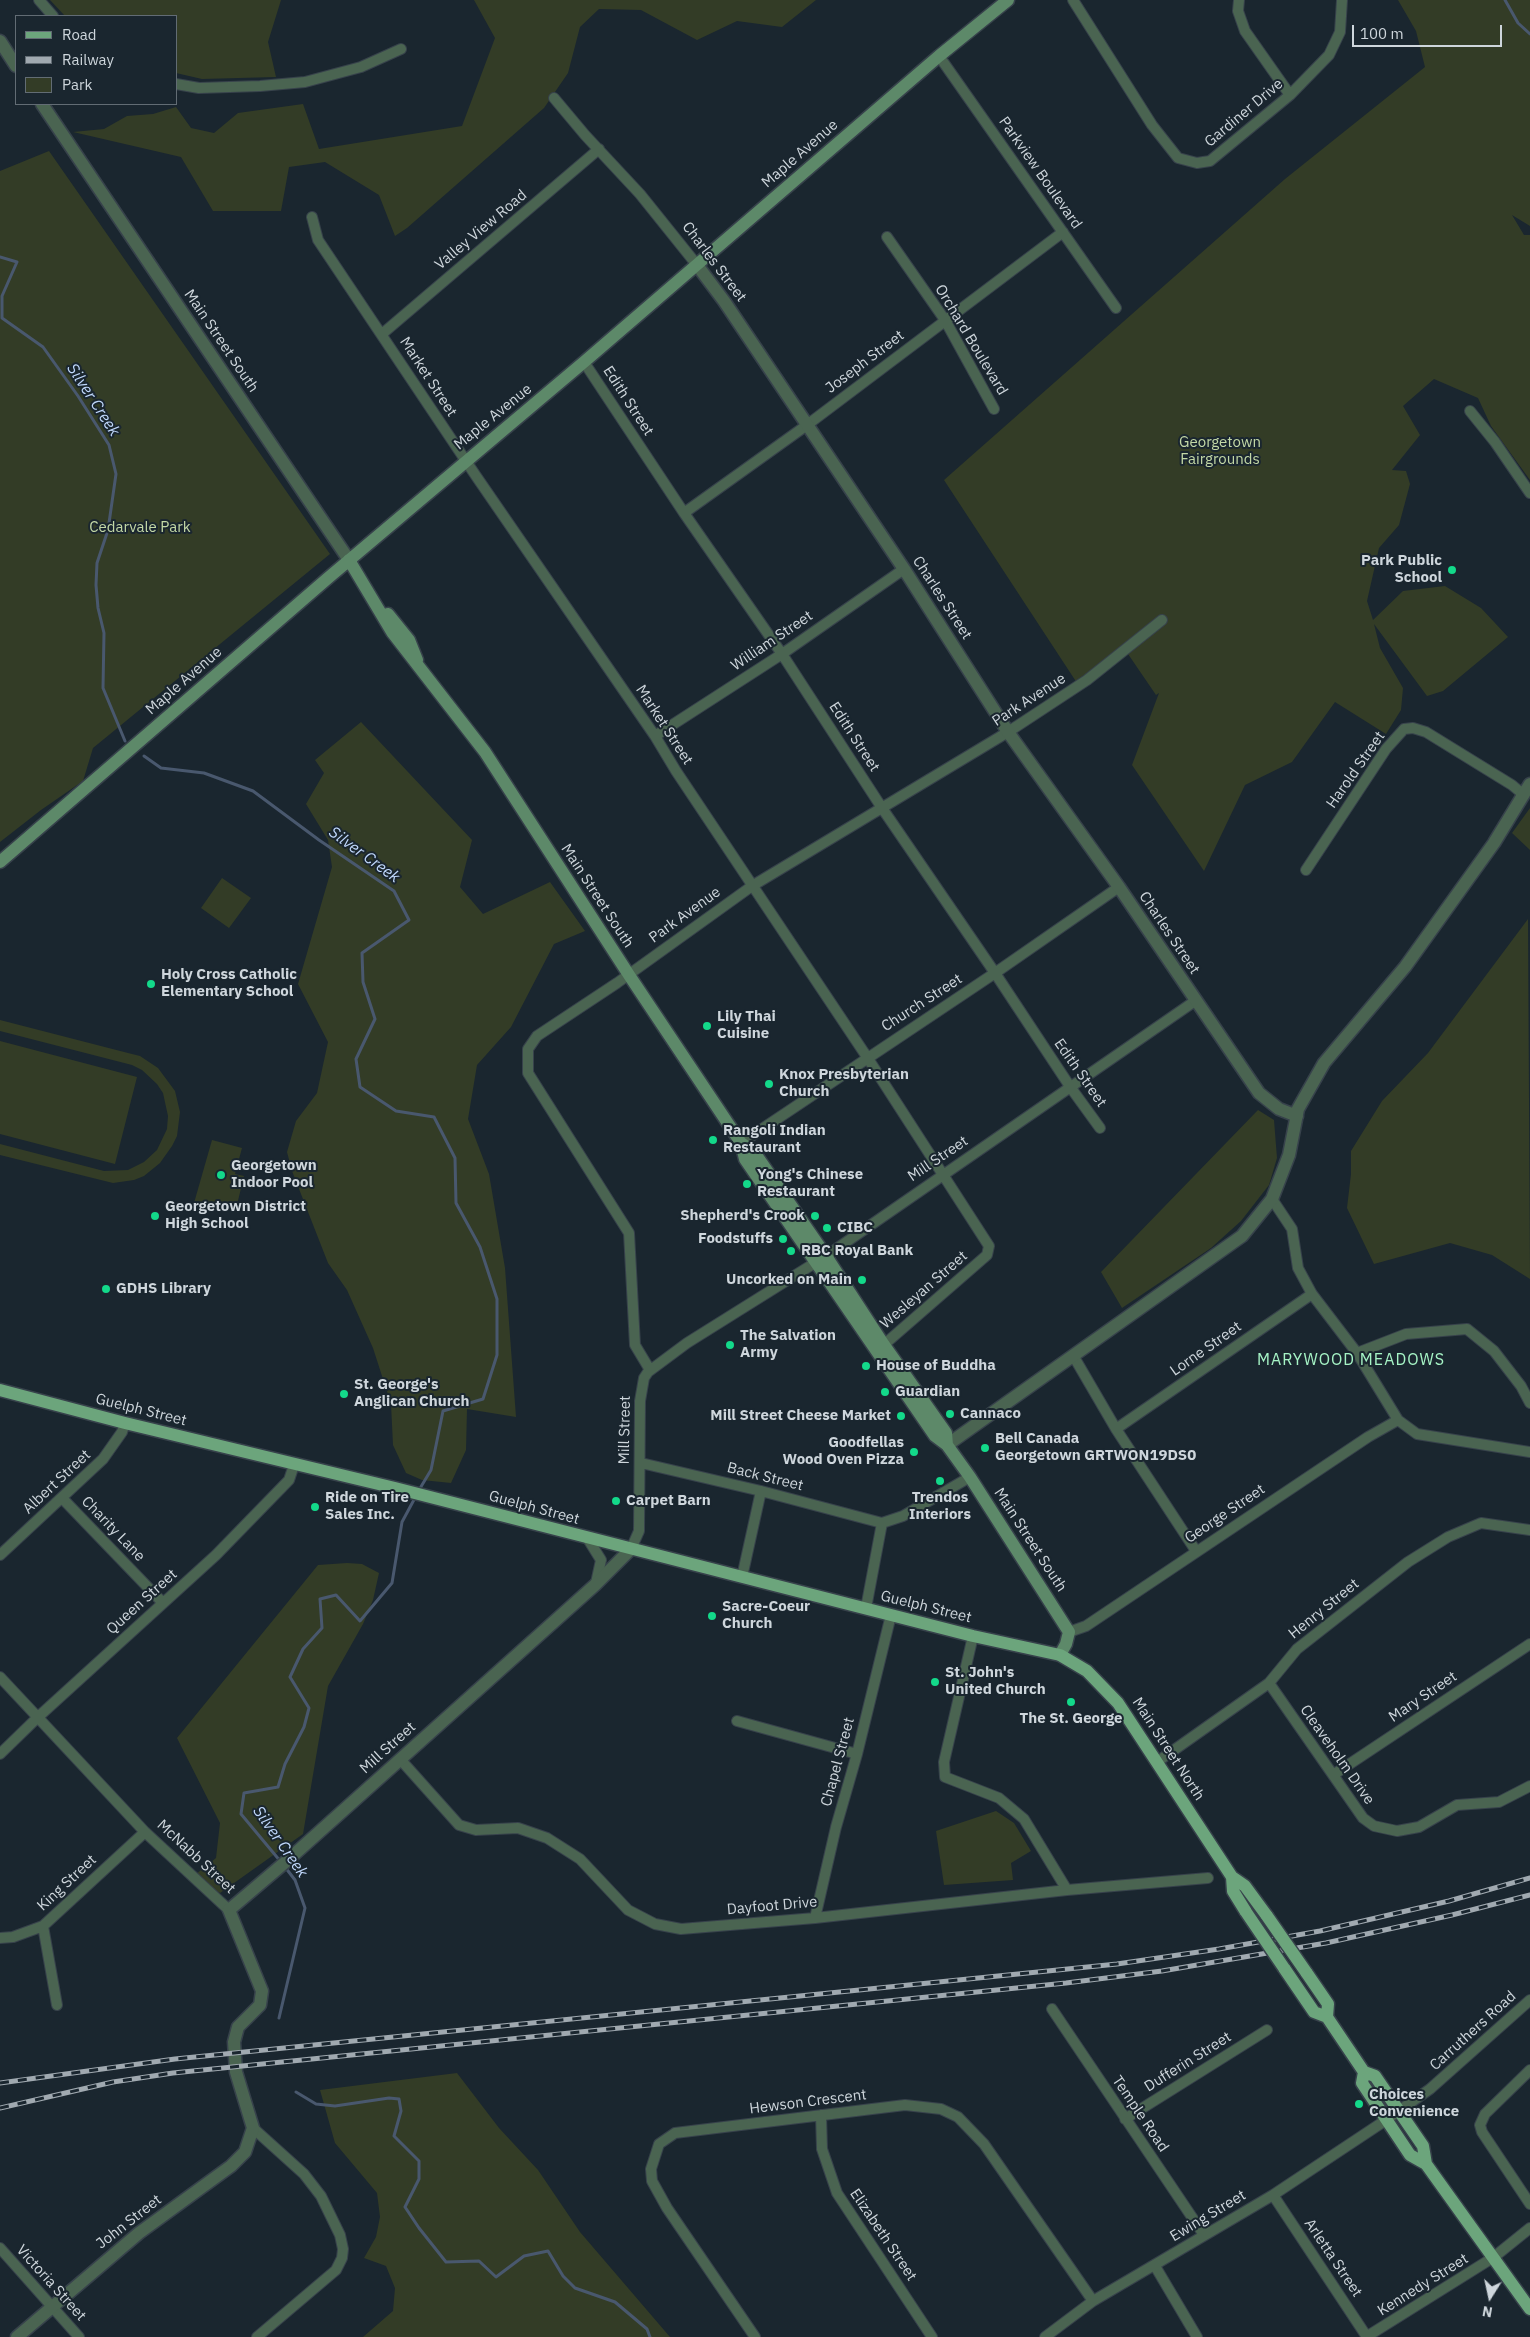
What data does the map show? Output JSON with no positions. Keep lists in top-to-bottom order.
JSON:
{
  "streets": {
    "main road": [
      "Maple Avenue",
      "Main Street South",
      "Guelph Street",
      "Main Street North"
    ],
    "street": [
      "Gardiner Drive",
      "Parkview Boulevard",
      "Valley View Road",
      "Charles Street",
      "Orchard Boulevard",
      "Joseph Street",
      "Market Street",
      "Edith Street",
      "William Street",
      "Park Avenue",
      "Harold Street",
      "Church Street",
      "Mill Street",
      "Wesleyan Street",
      "Lorne Street",
      "Back Street",
      "Albert Street",
      "George Street",
      "Charity Lane",
      "Queen Street",
      "Henry Street",
      "Mary Street",
      "Cleaveholm Drive",
      "Chapel Street",
      "McNabb Street",
      "King Street",
      "Dayfoot Drive",
      "Carruthers Road",
      "Dufferin Street",
      "Hewson Crescent",
      "Temple Road",
      "Ewing Street",
      "John Street",
      "Elizabeth Street",
      "Arletta Street",
      "Victoria Street",
      "Kennedy Street"
    ]
  },
  "crossings": [
    ["Maple Avenue", "Parkview Boulevard"],
    ["Maple Avenue", "Charles Street"],
    ["Maple Avenue", "Main Street South"],
    ["Maple Avenue", "Market Street"],
    ["Maple Avenue", "Edith Street"],
    ["Parkview Boulevard", "Joseph Street"],
    ["Valley View Road", "Charles Street"],
    ["Valley View Road", "Market Street"],
    ["Charles Street", "Joseph Street"],
    ["Charles Street", "William Street"],
    ["Charles Street", "Park Avenue"],
    ["Charles Street", "Church Street"],
    ["Charles Street", "Mill Street"],
    ["Orchard Boulevard", "Joseph Street"],
    ["Main Street South", "Park Avenue"],
    ["Main Street South", "Church Street"],
    ["Main Street South", "Mill Street"],
    ["Main Street South", "Wesleyan Street"],
    ["Main Street South", "George Street"],
    ["Joseph Street", "Edith Street"],
    ["Market Street", "William Street"],
    ["Market Street", "Park Avenue"],
    ["Market Street", "Church Street"],
    ["Market Street", "Mill Street"],
    ["Market Street", "Wesleyan Street"],
    ["Edith Street", "William Street"],
    ["Edith Street", "Park Avenue"],
    ["Edith Street", "Church Street"],
    ["Edith Street", "Mill Street"],
    ["Park Avenue", "Mill Street"],
    ["Mill Street", "Guelph Street"],
    ["Mill Street", "Back Street"],
    ["Mill Street", "McNabb Street"],
    ["Mill Street", "Dayfoot Drive"],
    ["Guelph Street", "Albert Street"],
    ["Guelph Street", "Queen Street"],
    ["Guelph Street", "Main Street North"],
    ["Guelph Street", "Chapel Street"],
    ["Albert Street", "Charity Lane"],
    ["Charity Lane", "Queen Street"],
    ["Queen Street", "McNabb Street"],
    ["Henry Street", "Main Street North"],
    ["Henry Street", "Cleaveholm Drive"],
    ["Mary Street", "Cleaveholm Drive"],
    ["Main Street North", "Carruthers Road"],
    ["Main Street North", "Ewing Street"],
    ["Main Street North", "Kennedy Street"],
    ["Chapel Street", "Dayfoot Drive"],
    ["McNabb Street", "King Street"],
    ["McNabb Street", "John Street"],
    ["Carruthers Road", "Ewing Street"],
    ["Dufferin Street", "Temple Road"],
    ["Hewson Crescent", "Ewing Street"],
    ["Hewson Crescent", "Elizabeth Street"],
    ["Temple Road", "Ewing Street"],
    ["Ewing Street", "Arletta Street"],
    ["John Street", "Victoria Street"],
    ["Arletta Street", "Kennedy Street"]
  ],
  "districts": ["MARYWOOD MEADOWS"],
  "water": ["Silver Creek"],
  "parks": ["Georgetown Fairgrounds", "Cedarvale Park"],
  "places": [
    "Park Public School",
    "Holy Cross Catholic Elementary School",
    "Lily Thai Cuisine",
    "Knox Presbyterian Church",
    "Rangoli Indian Restaurant",
    "Georgetown Indoor Pool",
    "Yong's Chinese Restaurant",
    "Georgetown District High School",
    "Shepherd's Crook",
    "CIBC",
    "Foodstuffs",
    "RBC Royal Bank",
    "Uncorked on Main",
    "GDHS Library",
    "The Salvation Army",
    "House of Buddha",
    "Guardian",
    "St. George's Anglican Church",
    "Cannaco",
    "Mill Street Cheese Market",
    "Bell Canada Georgetown GRTWON19DS0",
    "Goodfellas Wood Oven Pizza",
    "Trendos Interiors",
    "Carpet Barn",
    "Ride on Tire Sales Inc.",
    "Sacre-Coeur Church",
    "St. John's United Church",
    "The St. George",
    "Choices Convenience"
  ],
  "legend": ["Road", "Railway", "Park"],
  "scale_bar": "100 m",
  "north": "bottom"
}
